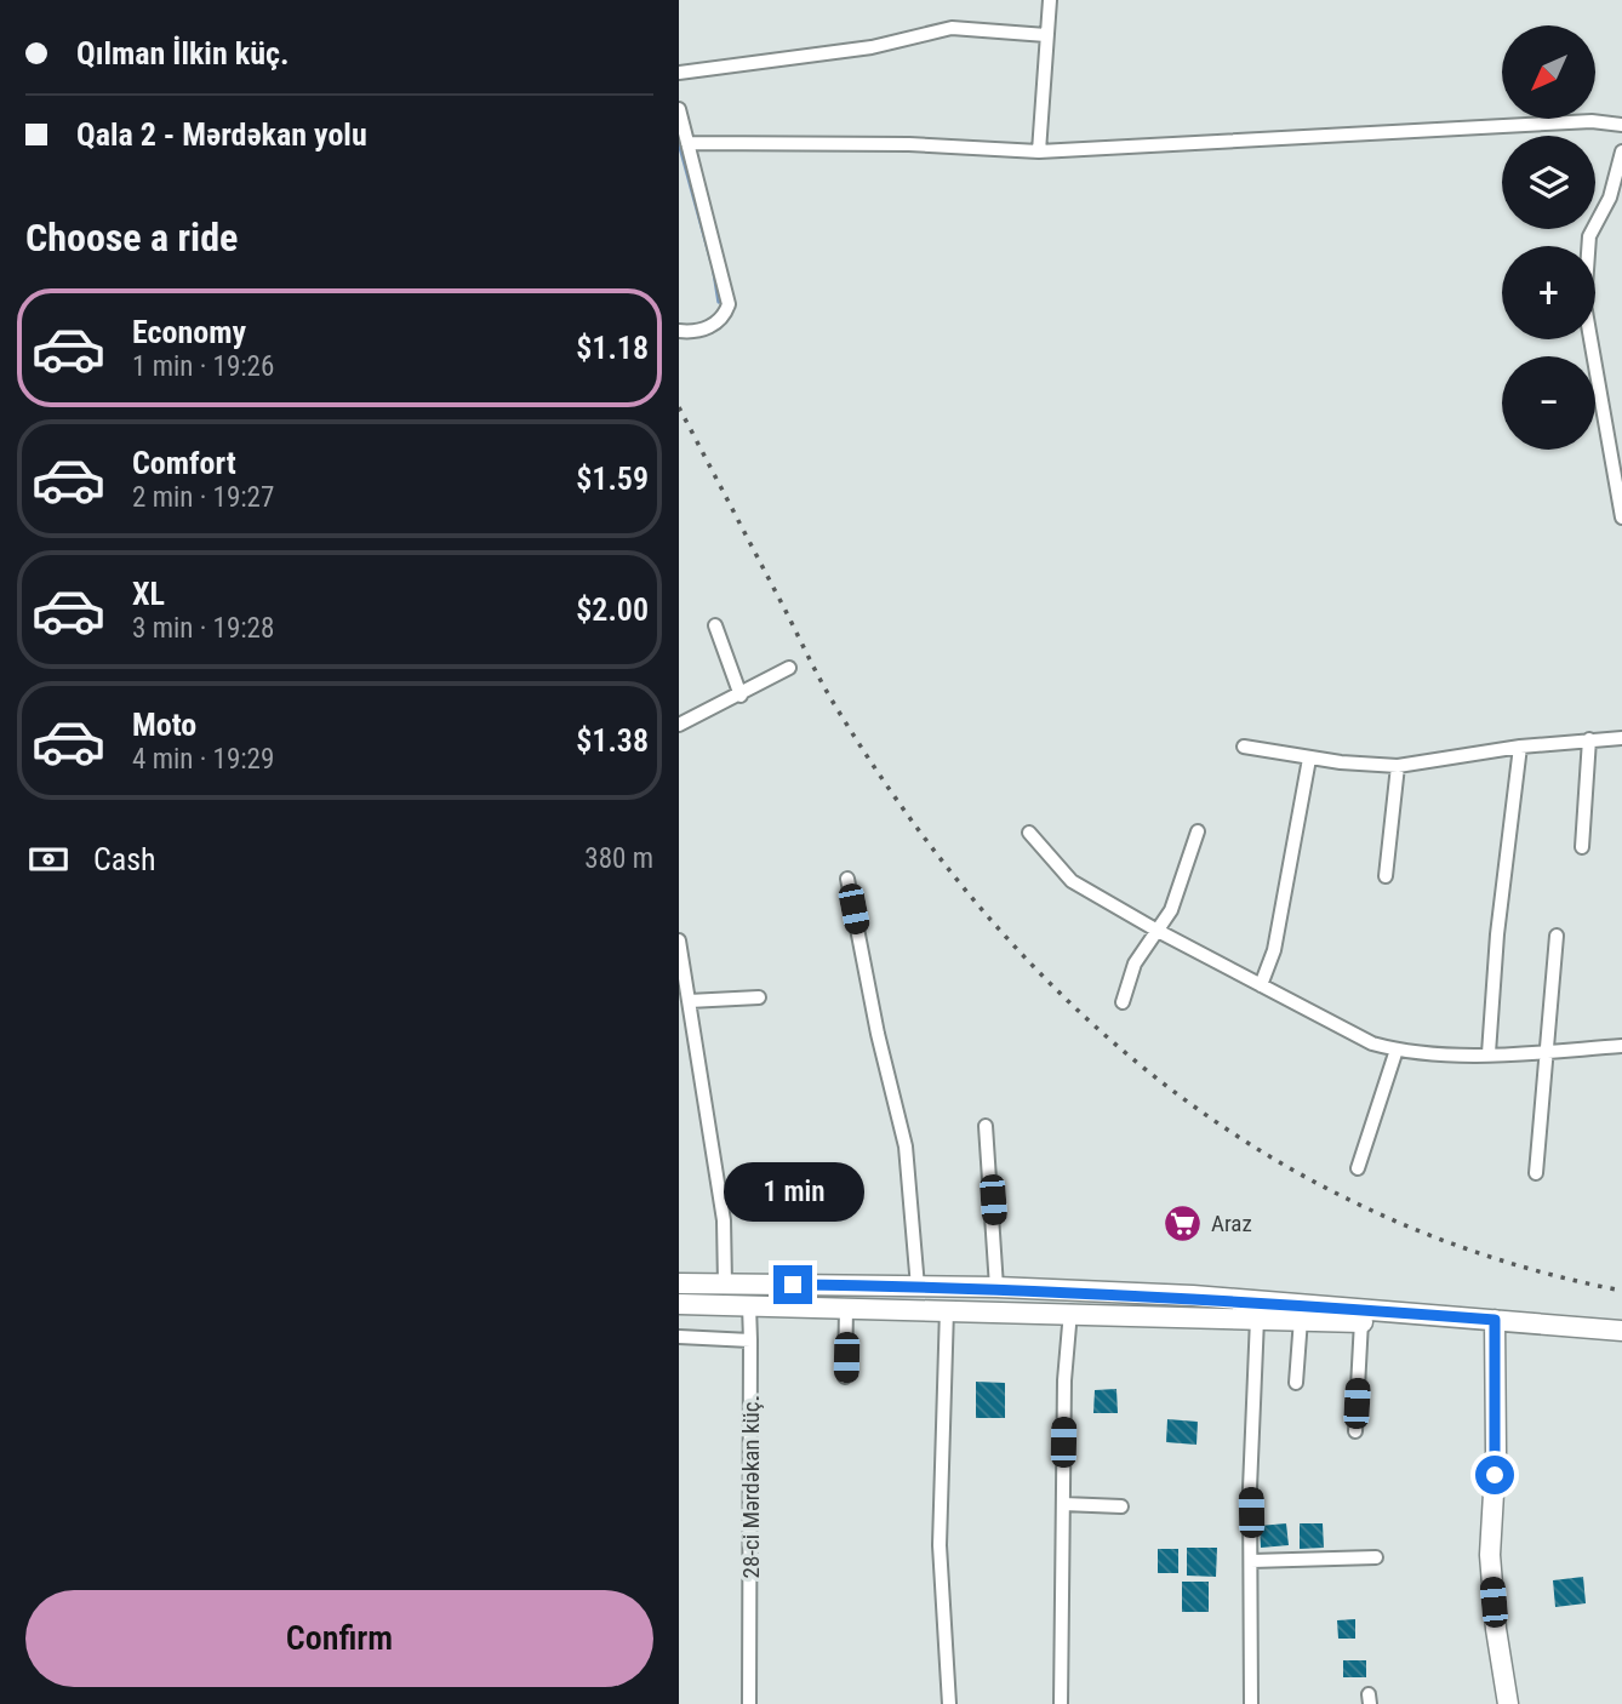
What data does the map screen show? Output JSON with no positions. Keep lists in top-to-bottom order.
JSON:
{
  "streets": {
    "street": ["28-ci Mərdəkan küç."]
  },
  "places": {
    "supermarket": ["Araz"]
  },
  "north": "bottom left",
  "page": {
    "banner": ["Qılman İlkin küç.", "Qala 2 - Mərdəkan yolu"],
    "map_buttons": ["+", "−"],
    "heading": "Choose a ride",
    "list": [
      {
        "name": "Economy",
        "note": "1 min · 19:26",
        "value": "$1.18"
      },
      {
        "name": "Comfort",
        "note": "2 min · 19:27",
        "value": "$1.59"
      },
      {
        "name": "XL",
        "note": "3 min · 19:28",
        "value": "$2.00"
      },
      {
        "name": "Moto",
        "note": "4 min · 19:29",
        "value": "$1.38"
      }
    ],
    "pay": ["Cash", "380 m"],
    "bubble": "1 min",
    "buttons": "Confirm"
  }
}
